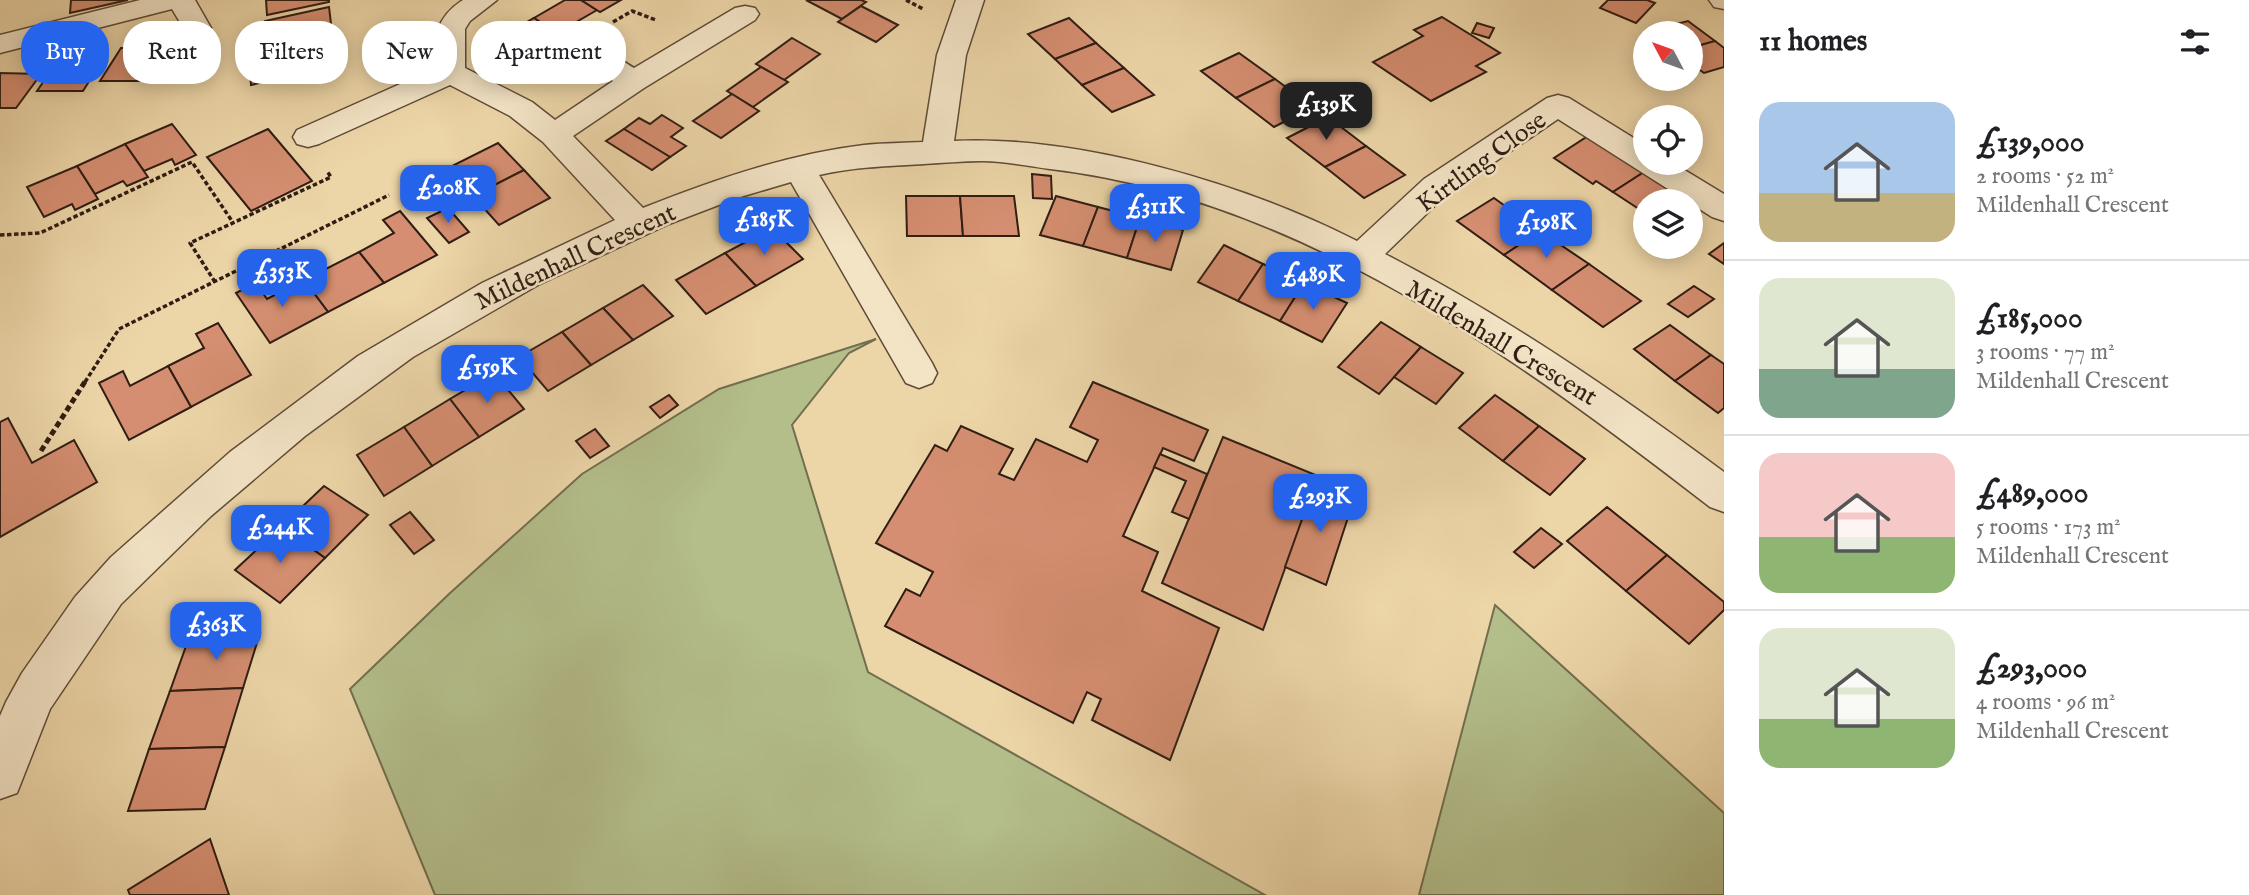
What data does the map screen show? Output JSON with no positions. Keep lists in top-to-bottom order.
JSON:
{
  "streets": {
    "street": ["Kirtling Close", "Mildenhall Crescent"]
  },
  "crossings": [
    ["Kirtling Close", "Mildenhall Crescent"]
  ],
  "north": "top left",
  "page": {
    "heading": "11 homes",
    "chip": [
      "Buy",
      "Rent",
      "Filters",
      "New",
      "Apartment"
    ],
    "price": [
      "£139K",
      "£208K",
      "£311K",
      "£185K",
      "£198K",
      "£353K",
      "£489K",
      "£159K",
      "£293K",
      "£244K",
      "£363K"
    ],
    "list": [
      {
        "name": "£139,000",
        "note": "2 rooms · 52 m² · Mildenhall Crescent"
      },
      {
        "name": "£185,000",
        "note": "3 rooms · 77 m² · Mildenhall Crescent"
      },
      {
        "name": "£489,000",
        "note": "5 rooms · 173 m² · Mildenhall Crescent"
      },
      {
        "name": "£293,000",
        "note": "4 rooms · 96 m² · Mildenhall Crescent"
      }
    ]
  }
}
